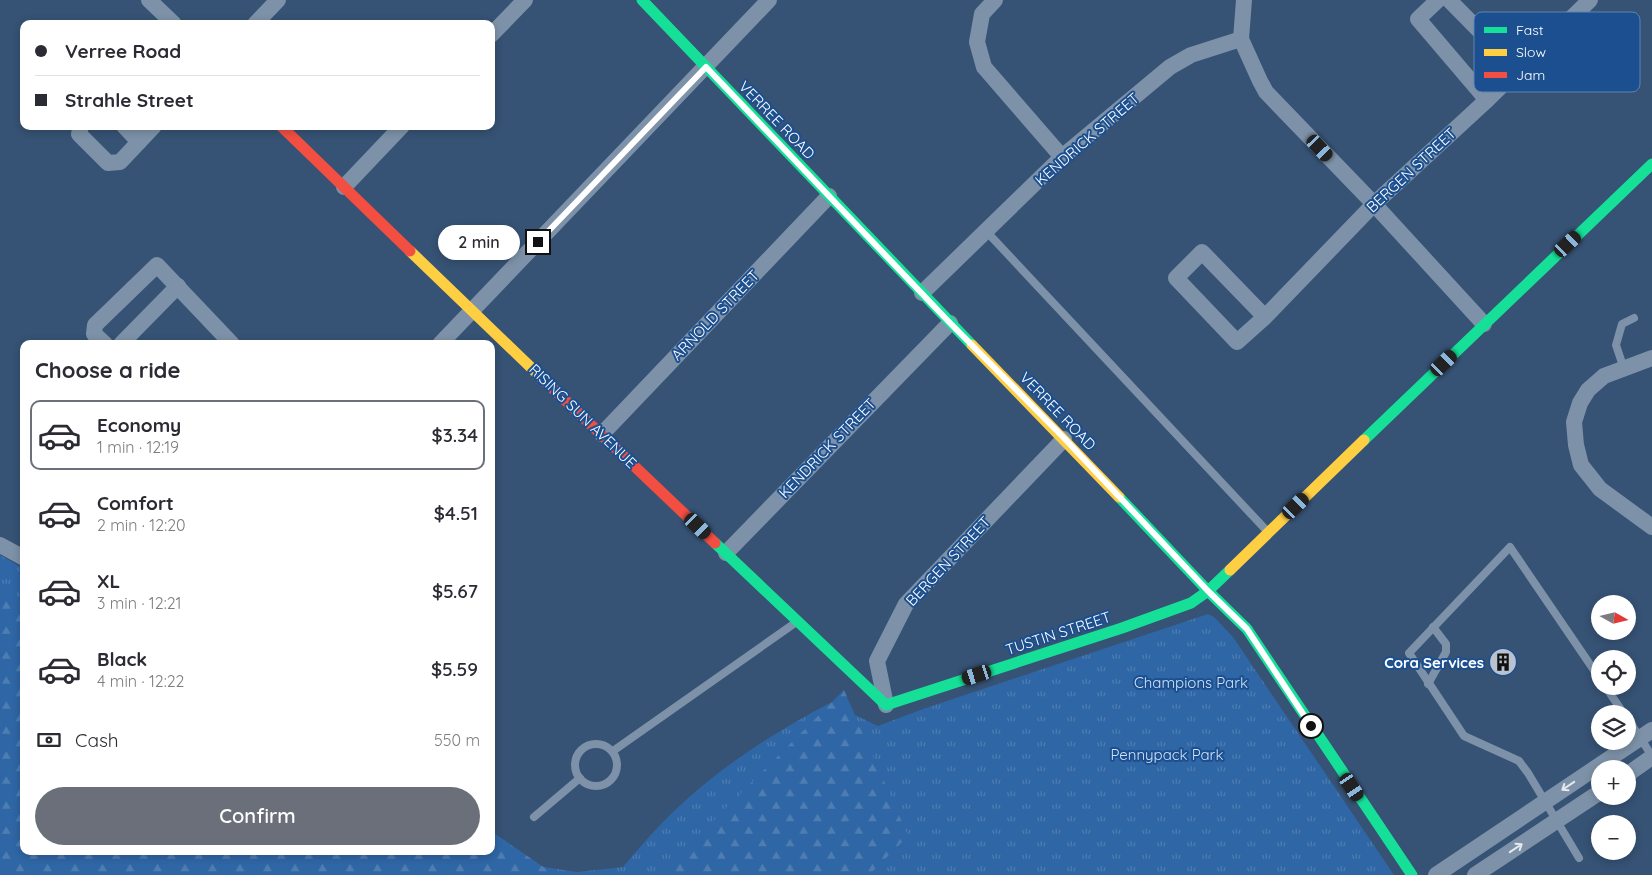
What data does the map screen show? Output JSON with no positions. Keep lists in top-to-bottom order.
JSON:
{
  "streets": {
    "street": [
      "VERREE ROAD",
      "KENDRICK STREET",
      "BERGEN STREET",
      "ARNOLD STREET",
      "RISING SUN AVENUE",
      "TUSTIN STREET"
    ]
  },
  "crossings": [
    ["VERREE ROAD", "KENDRICK STREET"],
    ["VERREE ROAD", "BERGEN STREET"],
    ["VERREE ROAD", "ARNOLD STREET"],
    ["VERREE ROAD", "TUSTIN STREET"],
    ["KENDRICK STREET", "RISING SUN AVENUE"],
    ["BERGEN STREET", "RISING SUN AVENUE"],
    ["BERGEN STREET", "TUSTIN STREET"],
    ["ARNOLD STREET", "RISING SUN AVENUE"],
    ["RISING SUN AVENUE", "TUSTIN STREET"]
  ],
  "parks": ["Champions Park", "Pennypack Park"],
  "places": {
    "building": ["Cora Services"]
  },
  "legend": ["Fast", "Slow", "Jam"],
  "north": "right",
  "page": {
    "banner": ["Verree Road", "Strahle Street"],
    "bubble": "2 min",
    "heading": "Choose a ride",
    "list": [
      {
        "name": "Economy",
        "note": "1 min · 12:19",
        "value": "$3.34"
      },
      {
        "name": "Comfort",
        "note": "2 min · 12:20",
        "value": "$4.51"
      },
      {
        "name": "XL",
        "note": "3 min · 12:21",
        "value": "$5.67"
      },
      {
        "name": "Black",
        "note": "4 min · 12:22",
        "value": "$5.59"
      }
    ],
    "map_buttons": ["+", "−"],
    "pay": ["Cash", "550 m"],
    "buttons": "Confirm"
  }
}
